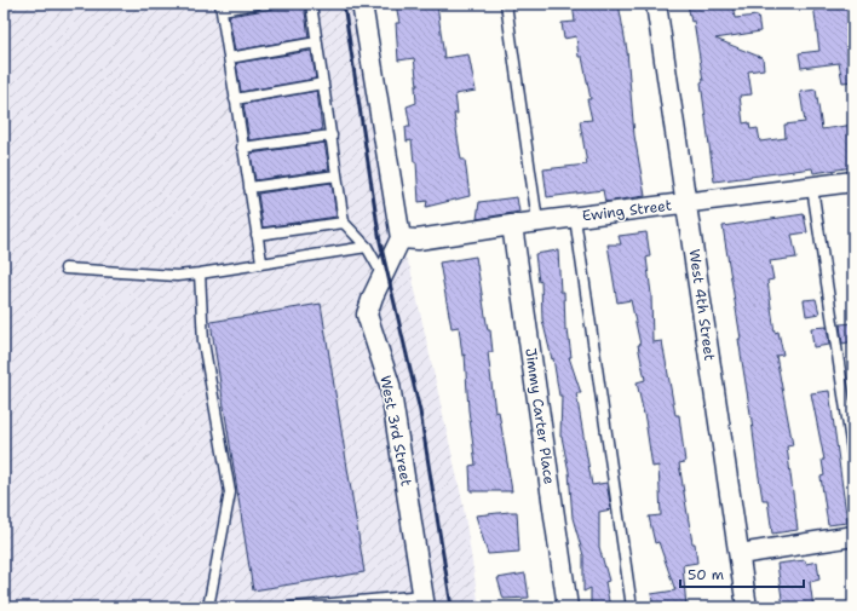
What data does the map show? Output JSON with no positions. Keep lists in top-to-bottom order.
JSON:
{
  "streets": {
    "street": [
      "Ewing Street",
      "West 4th Street",
      "Jimmy Carter Place",
      "West 3rd Street"
    ]
  },
  "crossings": [
    ["Ewing Street", "West 4th Street"],
    ["Ewing Street", "Jimmy Carter Place"],
    ["Ewing Street", "West 3rd Street"]
  ],
  "scale_bar": "50 m"
}
